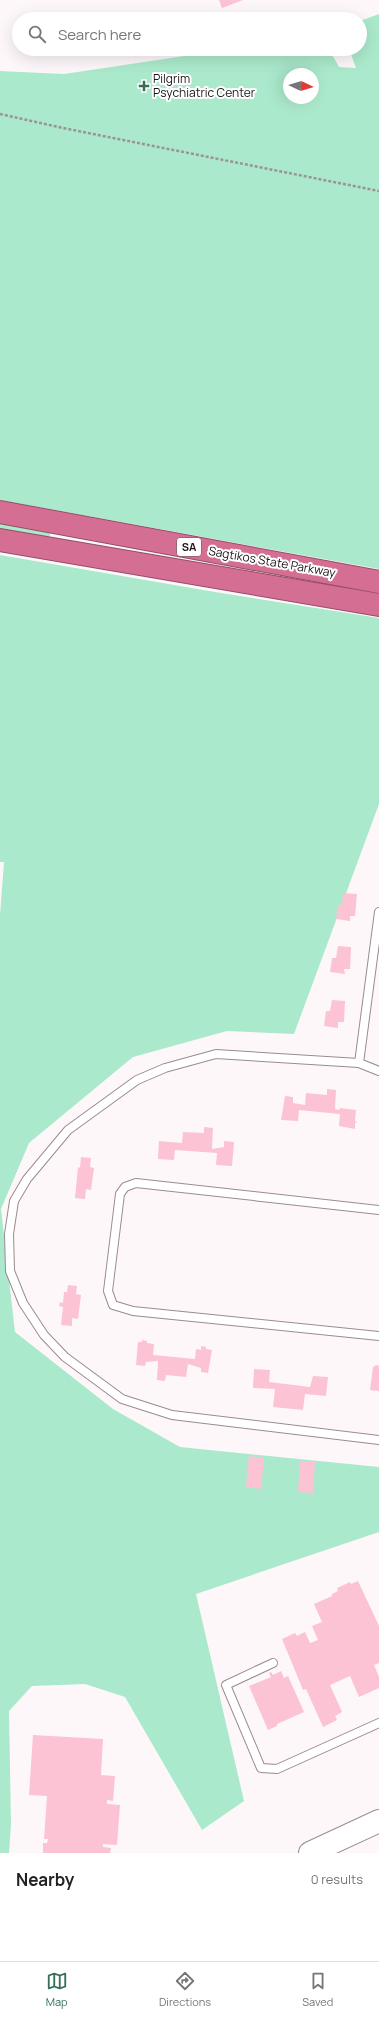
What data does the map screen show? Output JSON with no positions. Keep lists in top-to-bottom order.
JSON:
{
  "streets": {
    "highway": ["SA", "Sagtikos State Parkway"]
  },
  "places": {
    "health": ["Pilgrim Psychiatric Center"]
  },
  "north": "right",
  "page": {
    "search": "Search here",
    "heading": ["Nearby", "0 results"],
    "nav": ["Map", "Directions", "Saved"]
  }
}
